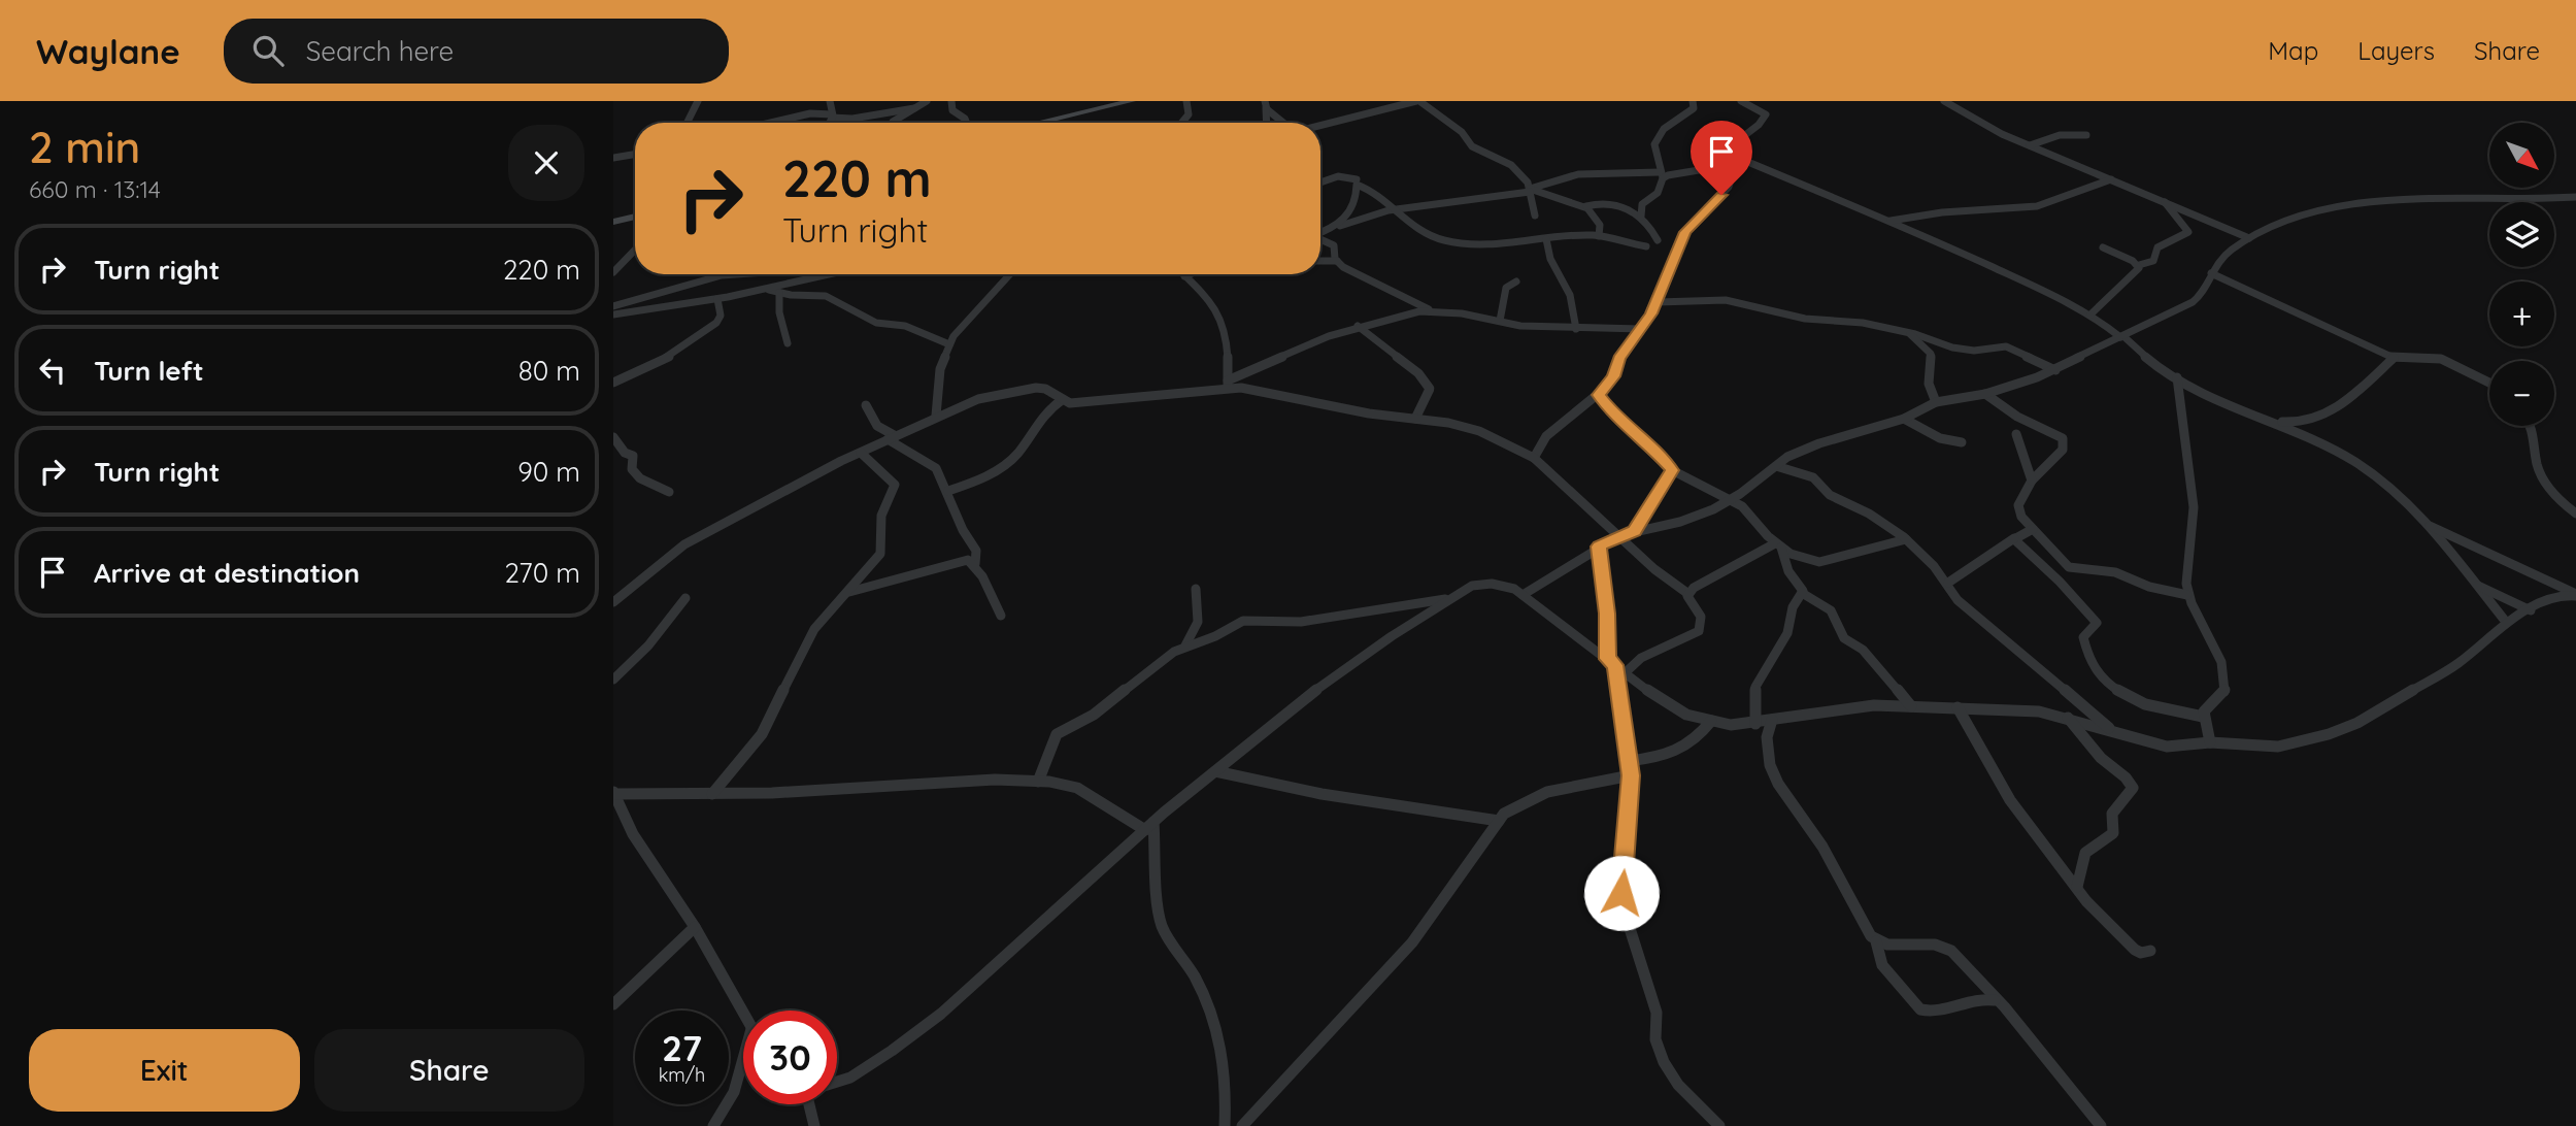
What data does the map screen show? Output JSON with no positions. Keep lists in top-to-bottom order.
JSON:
{
  "north": "bottom right",
  "page": {
    "header": "Waylane",
    "search": "Search here",
    "nav": ["Map", "Layers", "Share"],
    "heading": ["2 min", "660 m · 13:14"],
    "map_buttons": ["+", "−"],
    "turn": ["220 m", "Turn right"],
    "list": [
      {
        "name": "Turn right",
        "value": "220 m"
      },
      {
        "name": "Turn left",
        "value": "80 m"
      },
      {
        "name": "Turn right",
        "value": "90 m"
      },
      {
        "name": "Arrive at destination",
        "value": "270 m"
      }
    ],
    "speed": "27 km/h",
    "limit": "30",
    "buttons": ["Exit", "Share"]
  }
}
